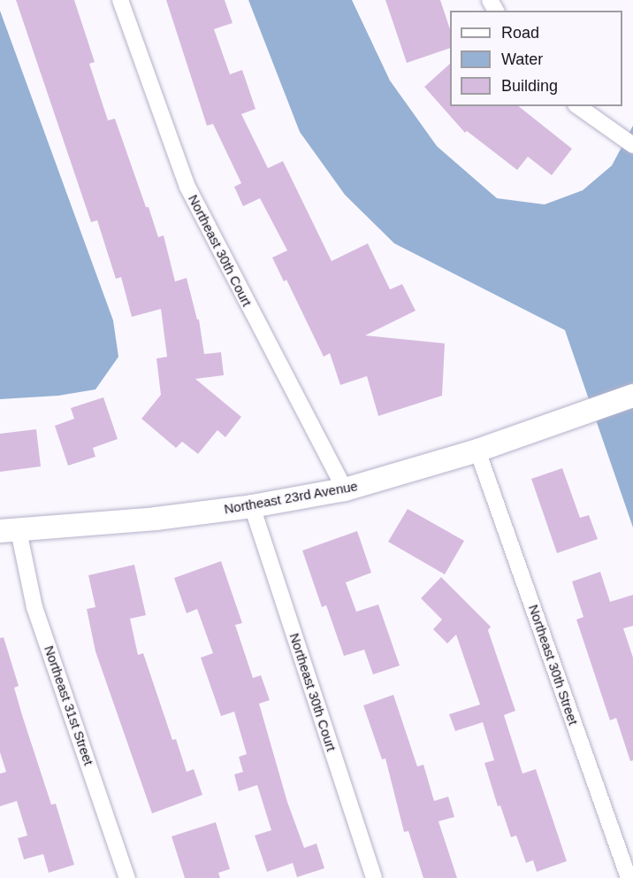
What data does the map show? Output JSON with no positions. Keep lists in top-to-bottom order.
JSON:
{
  "streets": {
    "street": [
      "Northeast 30th Court",
      "Northeast 23rd Avenue",
      "Northeast 30th Street",
      "Northeast 31st Street"
    ]
  },
  "crossings": [
    ["Northeast 30th Court", "Northeast 23rd Avenue"],
    ["Northeast 23rd Avenue", "Northeast 30th Street"],
    ["Northeast 23rd Avenue", "Northeast 31st Street"]
  ],
  "legend": ["Road", "Water", "Building"]
}
